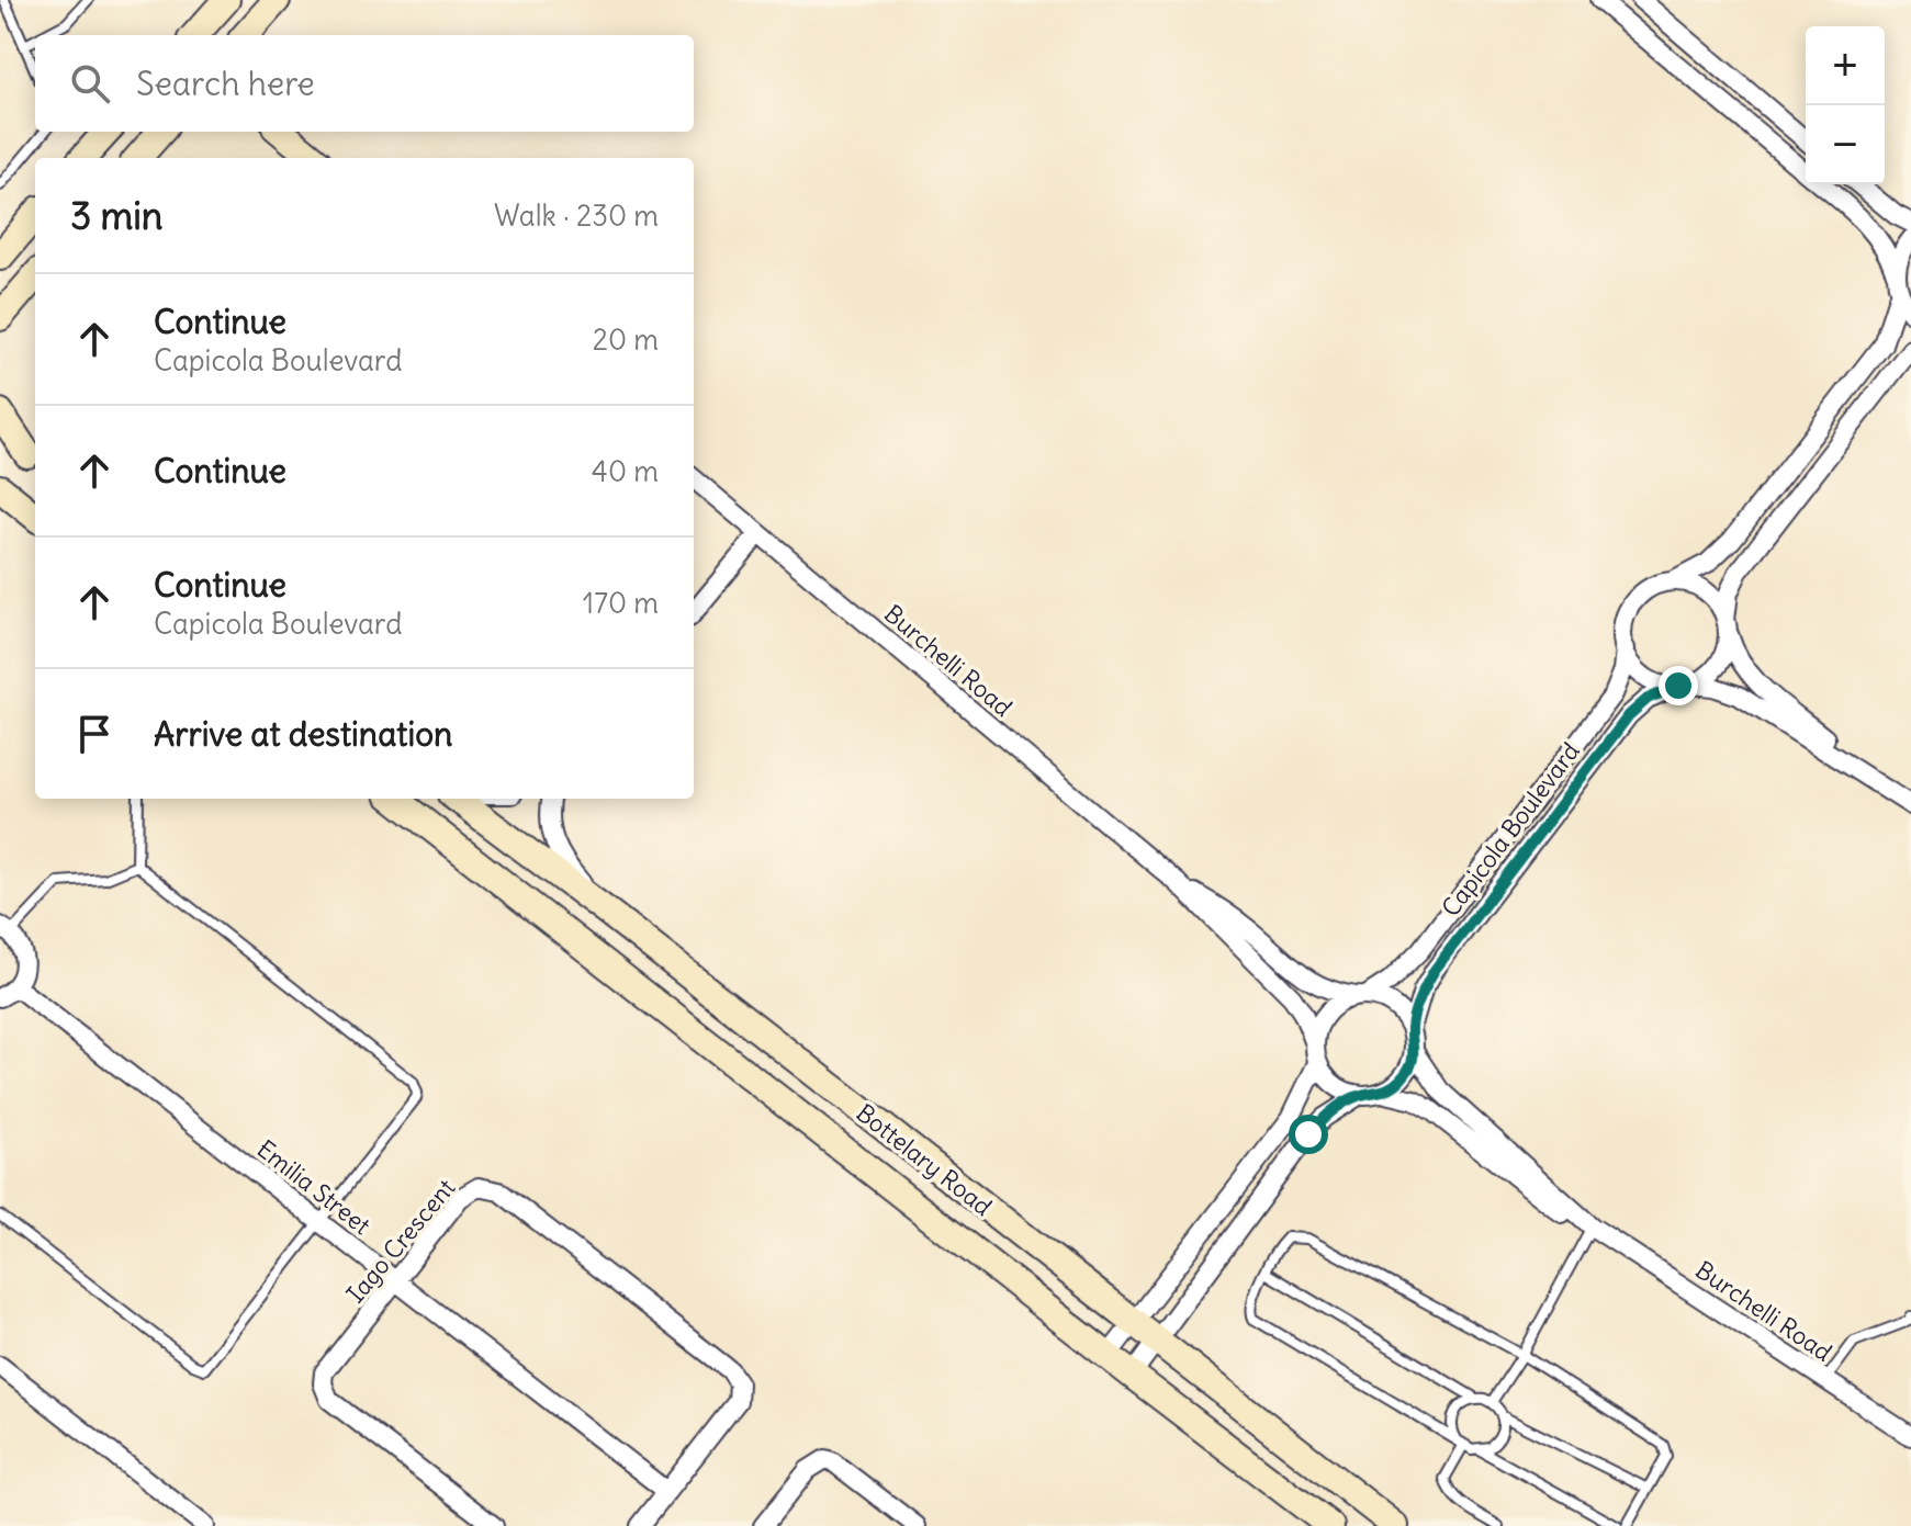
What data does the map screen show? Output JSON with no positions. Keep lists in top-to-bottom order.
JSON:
{
  "streets": {
    "main road": ["Bottelary Road"],
    "street": [
      "Burchelli Road",
      "Capicola Boulevard",
      "Emilia Street",
      "Iago Crescent"
    ]
  },
  "crossings": [
    ["Burchelli Road", "Capicola Boulevard"],
    ["Emilia Street", "Iago Crescent"]
  ],
  "page": {
    "map_buttons": ["+", "−"],
    "search": "Search here",
    "heading": ["3 min", "Walk · 230 m"],
    "list": [
      ["Continue", "Capicola Boulevard", "20 m"],
      ["Continue", "40 m"],
      ["Continue", "Capicola Boulevard", "170 m"],
      "Arrive at destination"
    ]
  }
}
